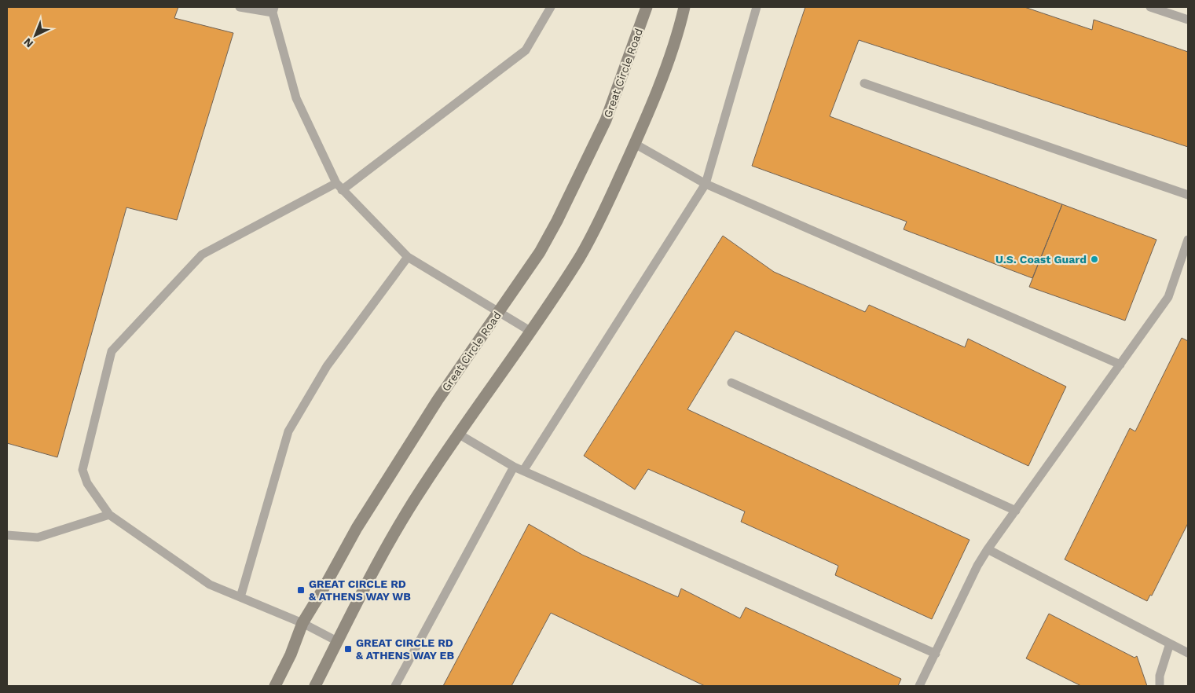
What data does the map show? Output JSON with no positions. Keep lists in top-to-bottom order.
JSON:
{
  "streets": {
    "street": ["Great Circle Road"]
  },
  "places": {
    "other": ["U.S. Coast Guard"],
    "transit": ["GREAT CIRCLE RD & ATHENS WAY WB", "GREAT CIRCLE RD & ATHENS WAY EB"]
  },
  "north": "bottom left"
}
